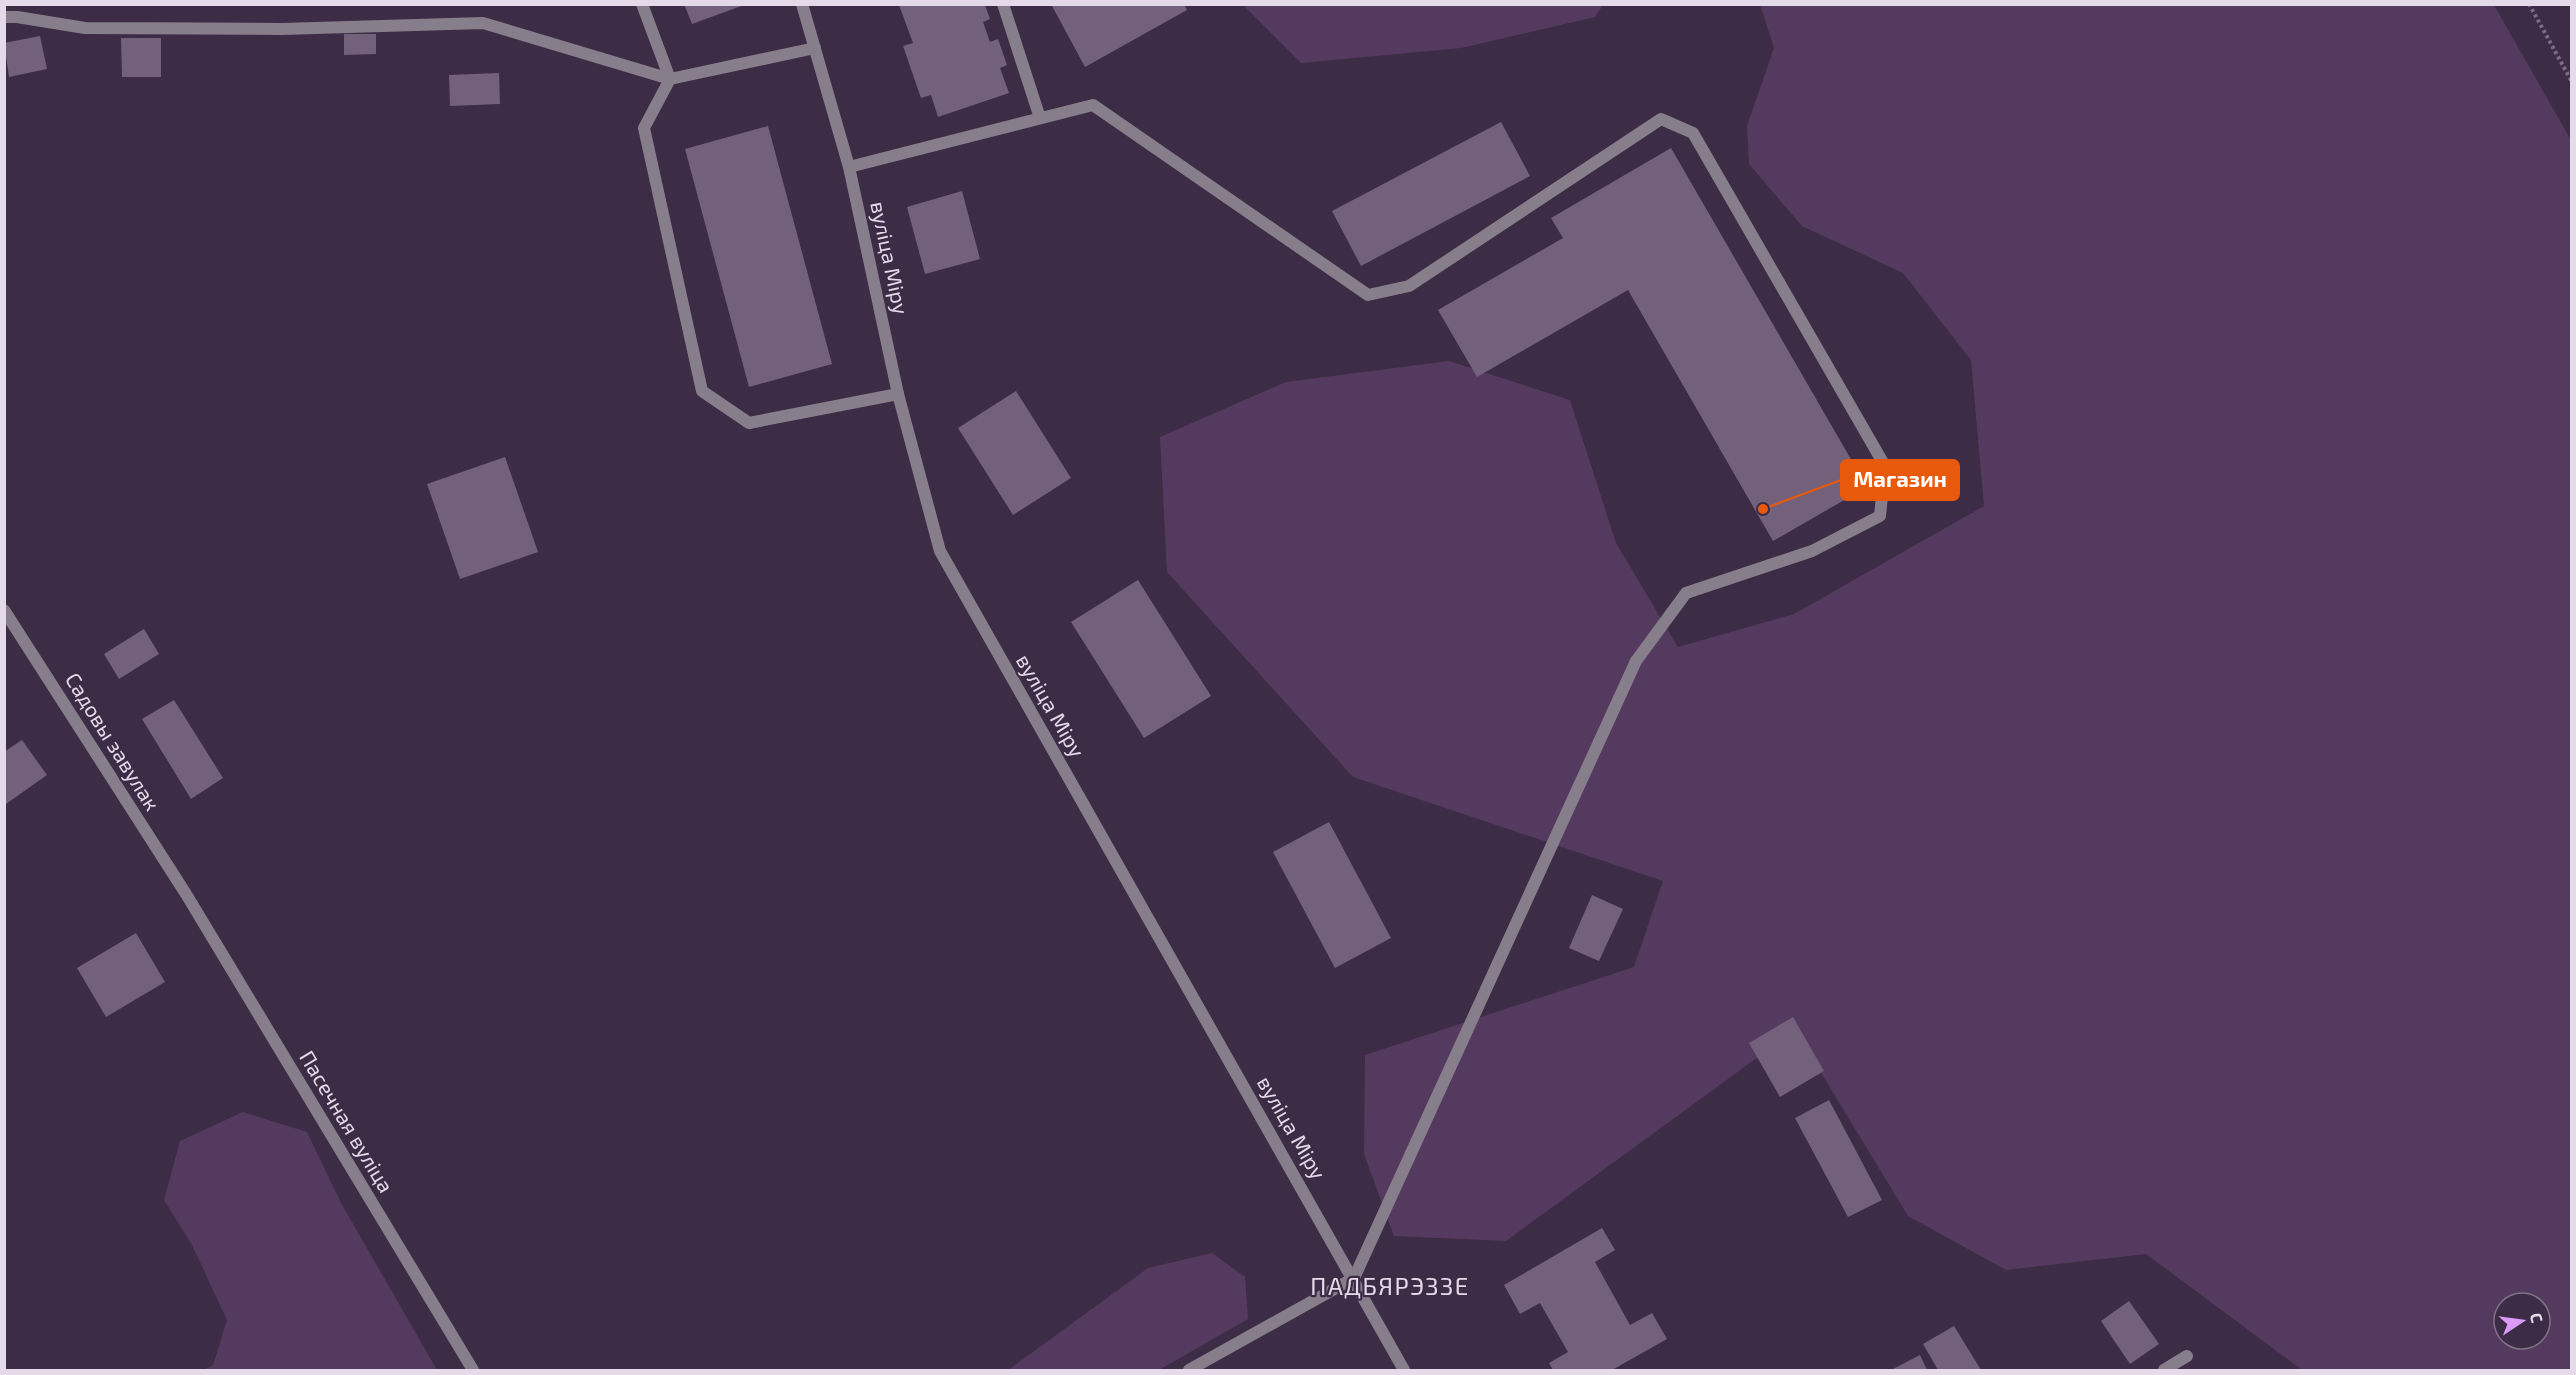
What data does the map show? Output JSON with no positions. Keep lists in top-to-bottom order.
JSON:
{
  "streets": {
    "street": ["вуліца Міру", "Садовы завулак", "Пасечная вуліца"]
  },
  "crossings": [
    ["Садовы завулак", "Пасечная вуліца"]
  ],
  "districts": ["ПАДБЯРЭЗЗЕ"],
  "places": ["Магазин"],
  "north": "right"
}
